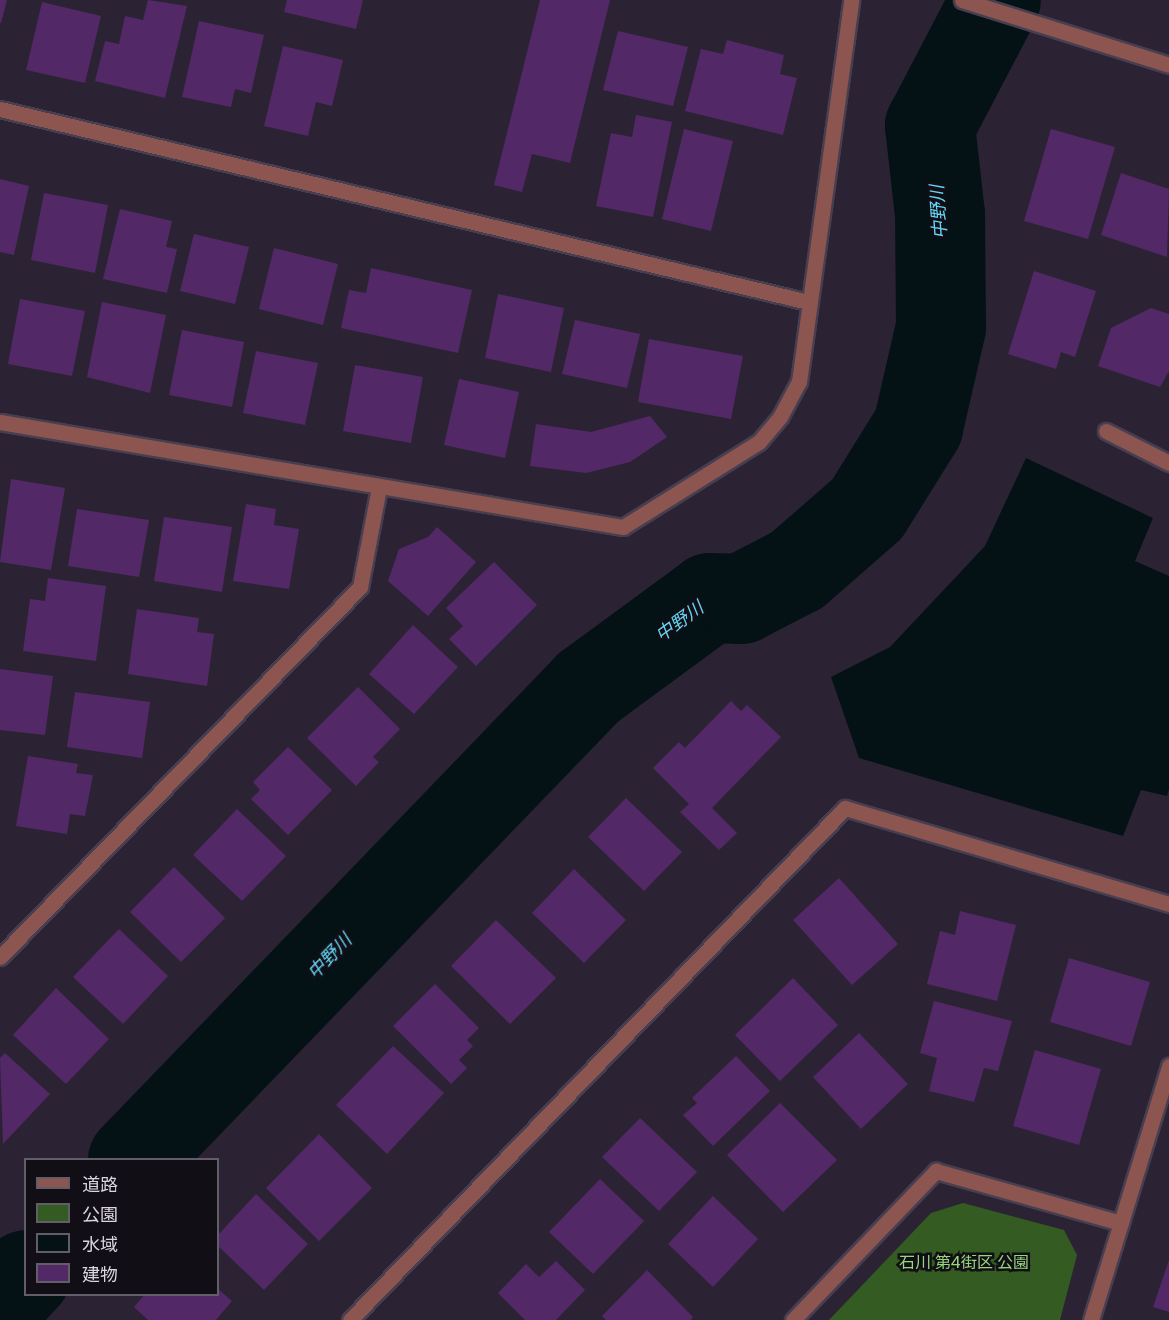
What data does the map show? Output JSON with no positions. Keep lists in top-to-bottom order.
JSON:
{
  "water": ["中野川"],
  "parks": ["石川 第4街区 公園"],
  "legend": [
    "道路",
    "公園",
    "水域",
    "建物"
  ]
}
